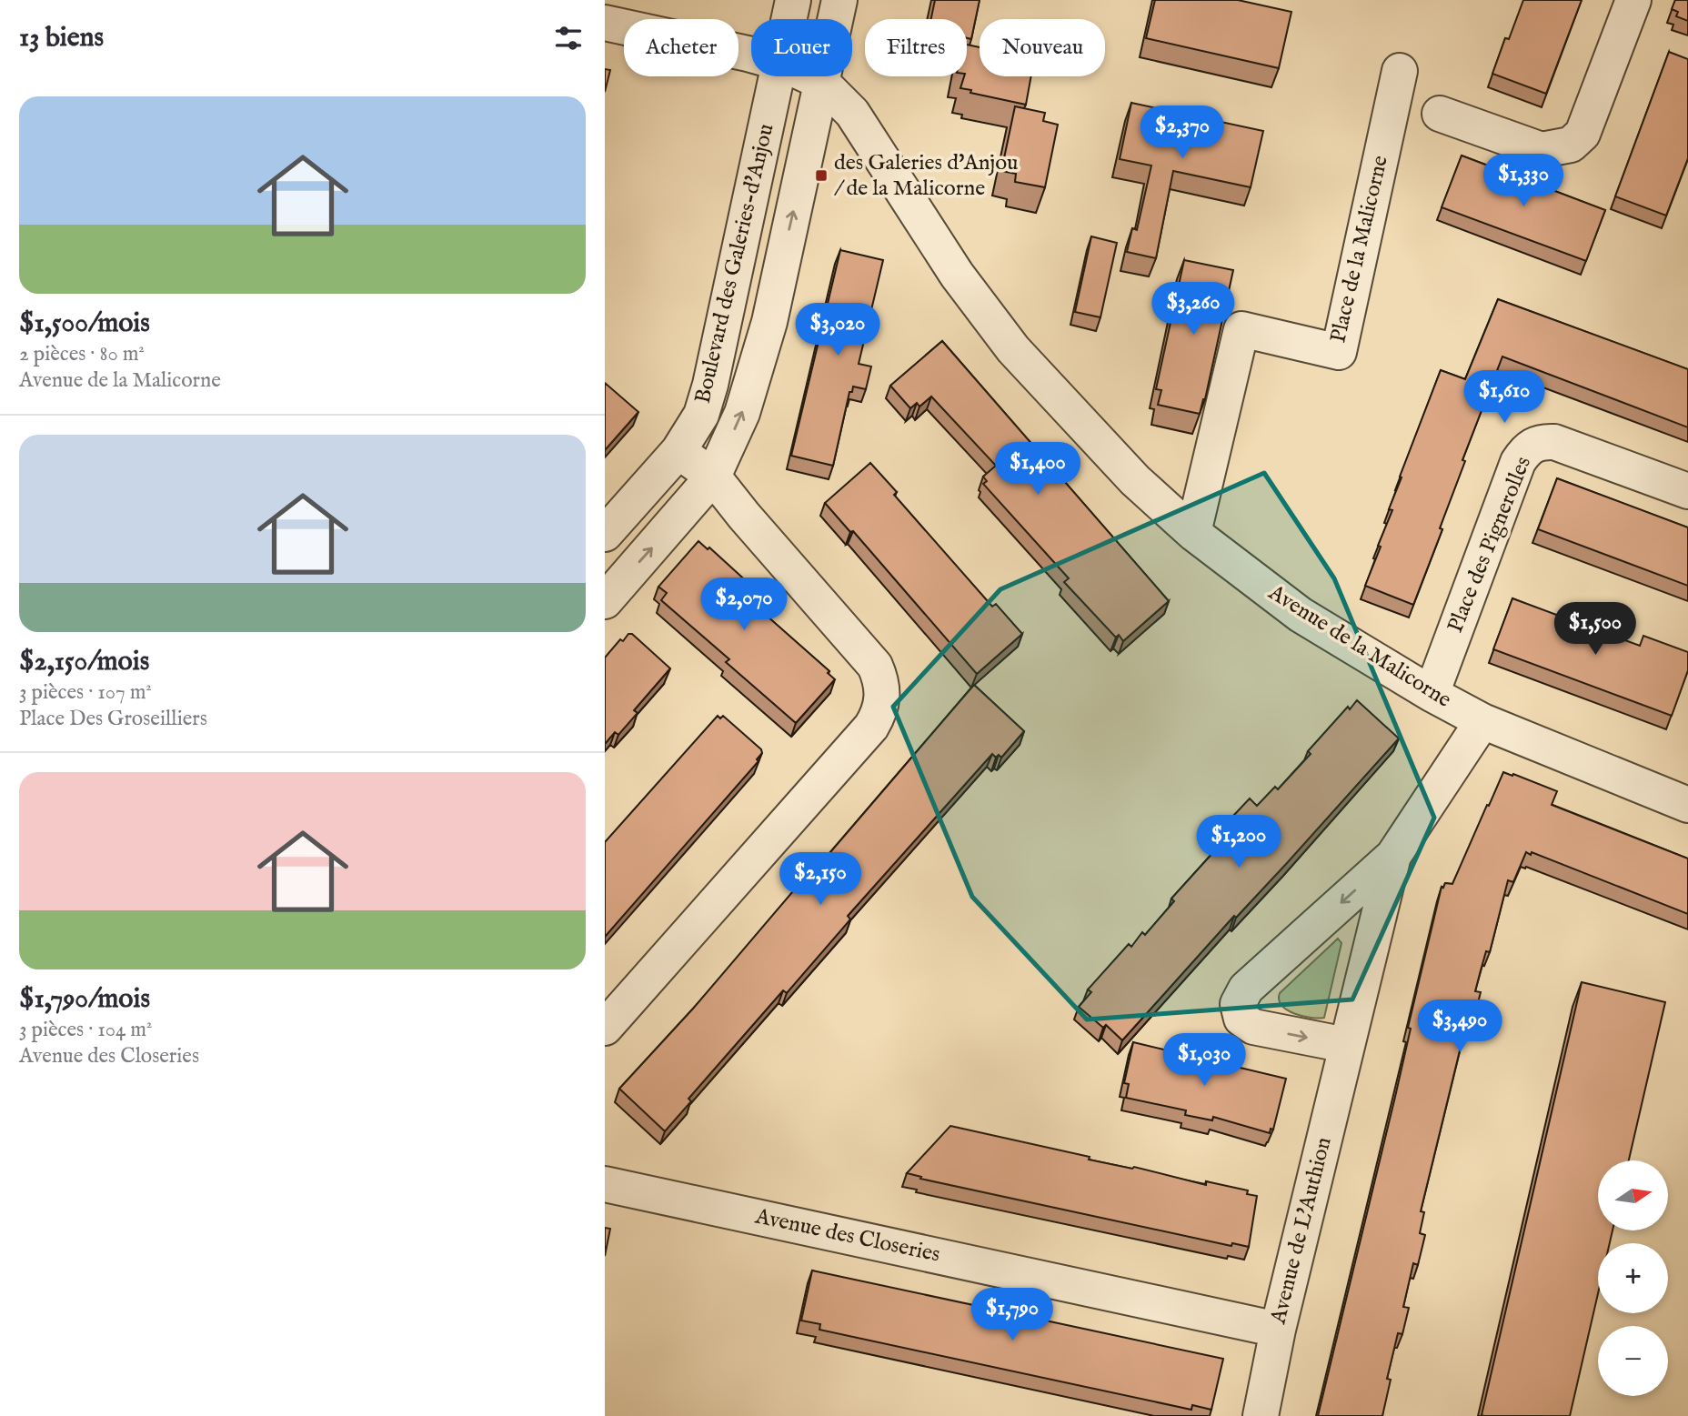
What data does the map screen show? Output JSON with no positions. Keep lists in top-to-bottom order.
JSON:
{
  "streets": {
    "street": [
      "Place de la Malicorne",
      "Boulevard des Galeries-d'Anjou",
      "Place des Pignerolles",
      "Avenue de la Malicorne",
      "Avenue de L'Authion",
      "Avenue des Closeries"
    ]
  },
  "crossings": [
    ["Place de la Malicorne", "Avenue de la Malicorne"],
    ["Boulevard des Galeries-d'Anjou", "Avenue de la Malicorne"],
    ["Place des Pignerolles", "Avenue de la Malicorne"],
    ["Avenue de la Malicorne", "Avenue de L'Authion"],
    ["Avenue de L'Authion", "Avenue des Closeries"]
  ],
  "places": {
    "transit": ["des Galeries d'Anjou / de la Malicorne"]
  },
  "north": "right",
  "page": {
    "heading": "13 biens",
    "chip": [
      "Acheter",
      "Louer",
      "Filtres",
      "Nouveau"
    ],
    "list": [
      {
        "name": "$1,500/mois",
        "note": "2 pièces · 80 m² · Avenue de la Malicorne"
      },
      {
        "name": "$2,150/mois",
        "note": "3 pièces · 107 m² · Place Des Groseilliers"
      },
      {
        "name": "$1,790/mois",
        "note": "3 pièces · 104 m² · Avenue des Closeries"
      }
    ],
    "price": [
      "$2,370",
      "$1,330",
      "$3,260",
      "$3,020",
      "$1,610",
      "$1,400",
      "$2,070",
      "$1,500",
      "$1,200",
      "$2,150",
      "$3,490",
      "$1,030",
      "$1,790"
    ],
    "map_buttons": ["+", "−"]
  }
}
